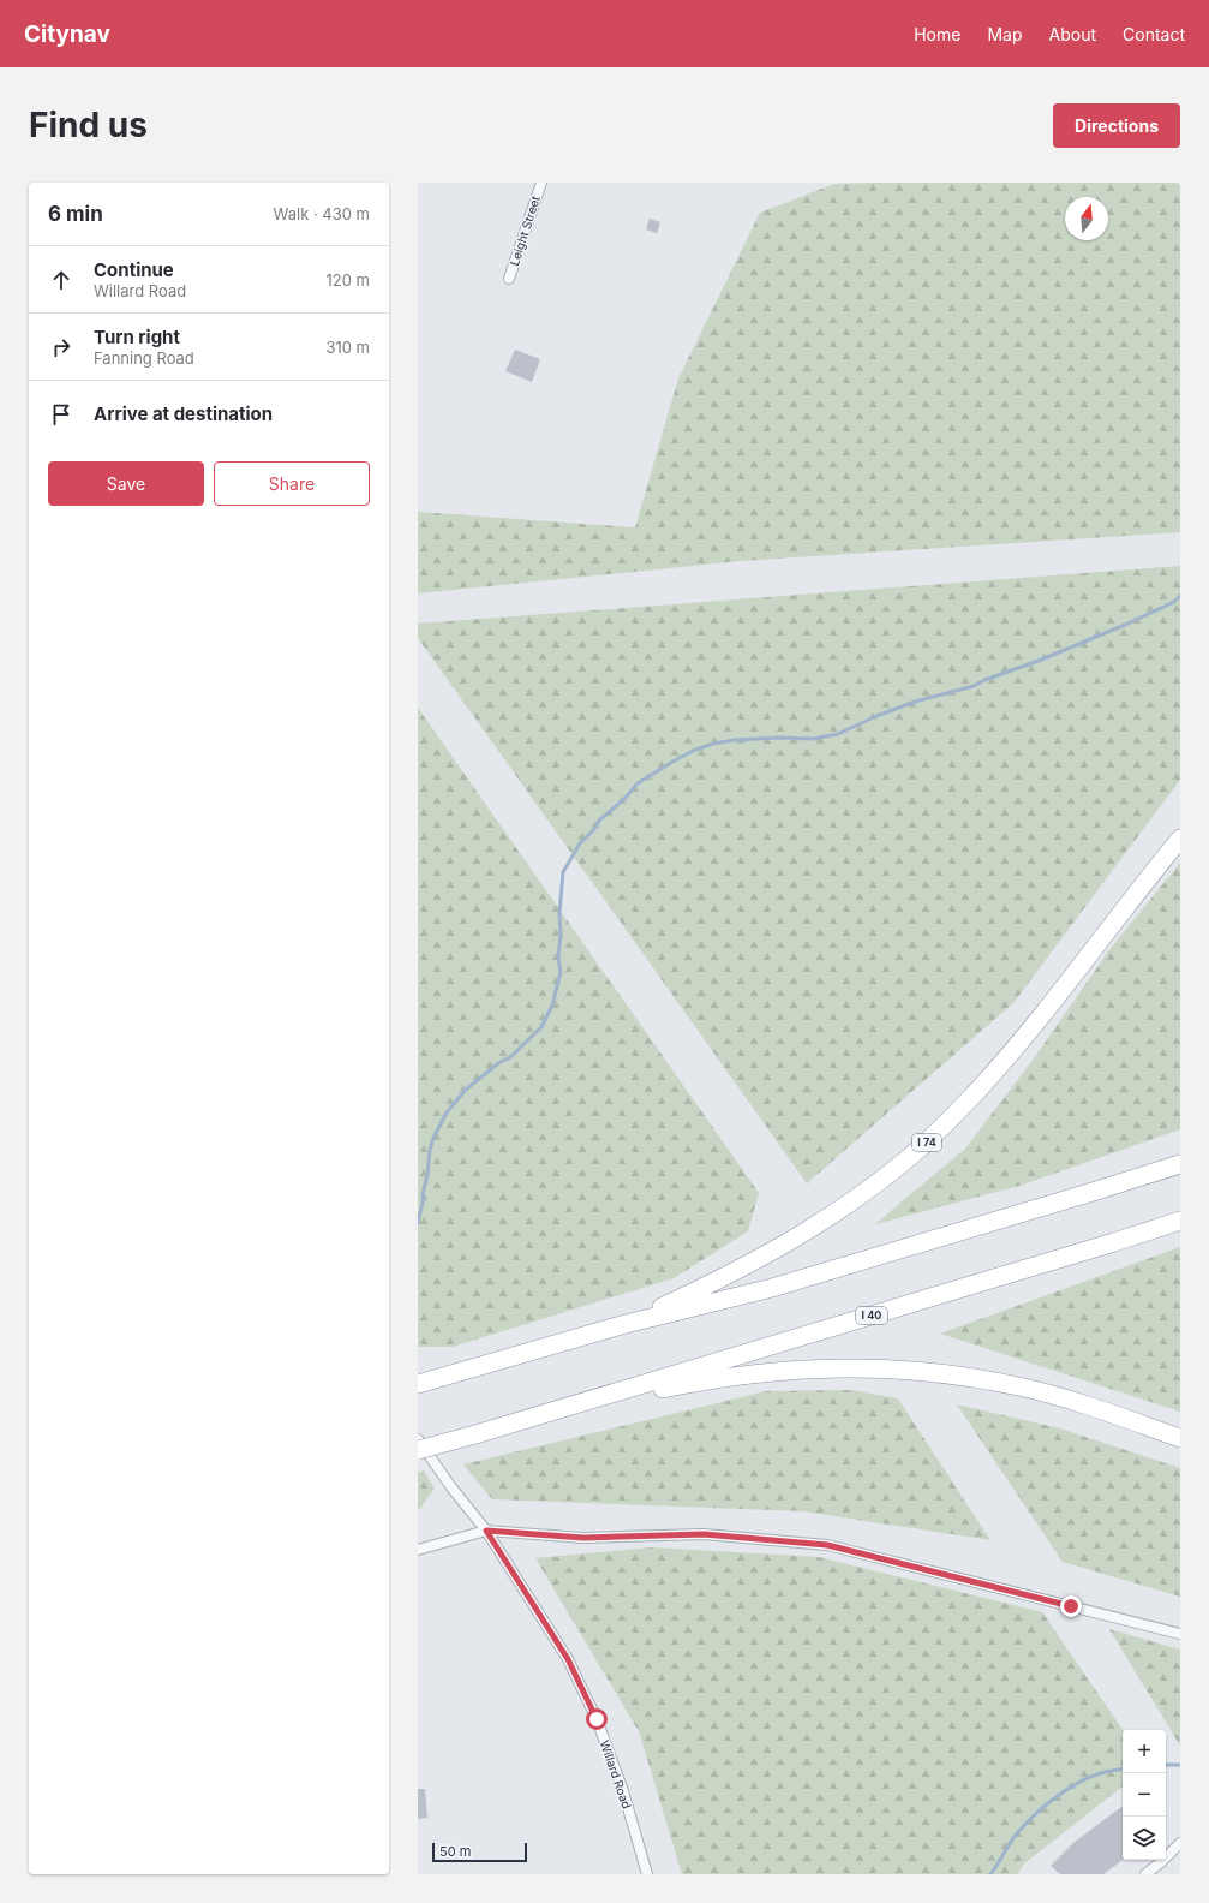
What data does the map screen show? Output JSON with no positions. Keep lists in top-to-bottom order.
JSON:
{
  "streets": {
    "highway": ["I 74", "I 40"],
    "street": ["Leight Street", "Willard Road"]
  },
  "scale_bar": "50 m",
  "north": "top",
  "page": {
    "header": "Citynav",
    "nav": [
      "Home",
      "Map",
      "About",
      "Contact"
    ],
    "buttons": [
      "Directions",
      ["Save", "Share"]
    ],
    "title": "Find us",
    "heading": ["6 min", "Walk · 430 m"],
    "list": [
      ["Continue", "Willard Road", "120 m"],
      ["Turn right", "Fanning Road", "310 m"],
      "Arrive at destination"
    ],
    "map_buttons": ["+", "−"],
    "scale": "50 m"
  }
}
